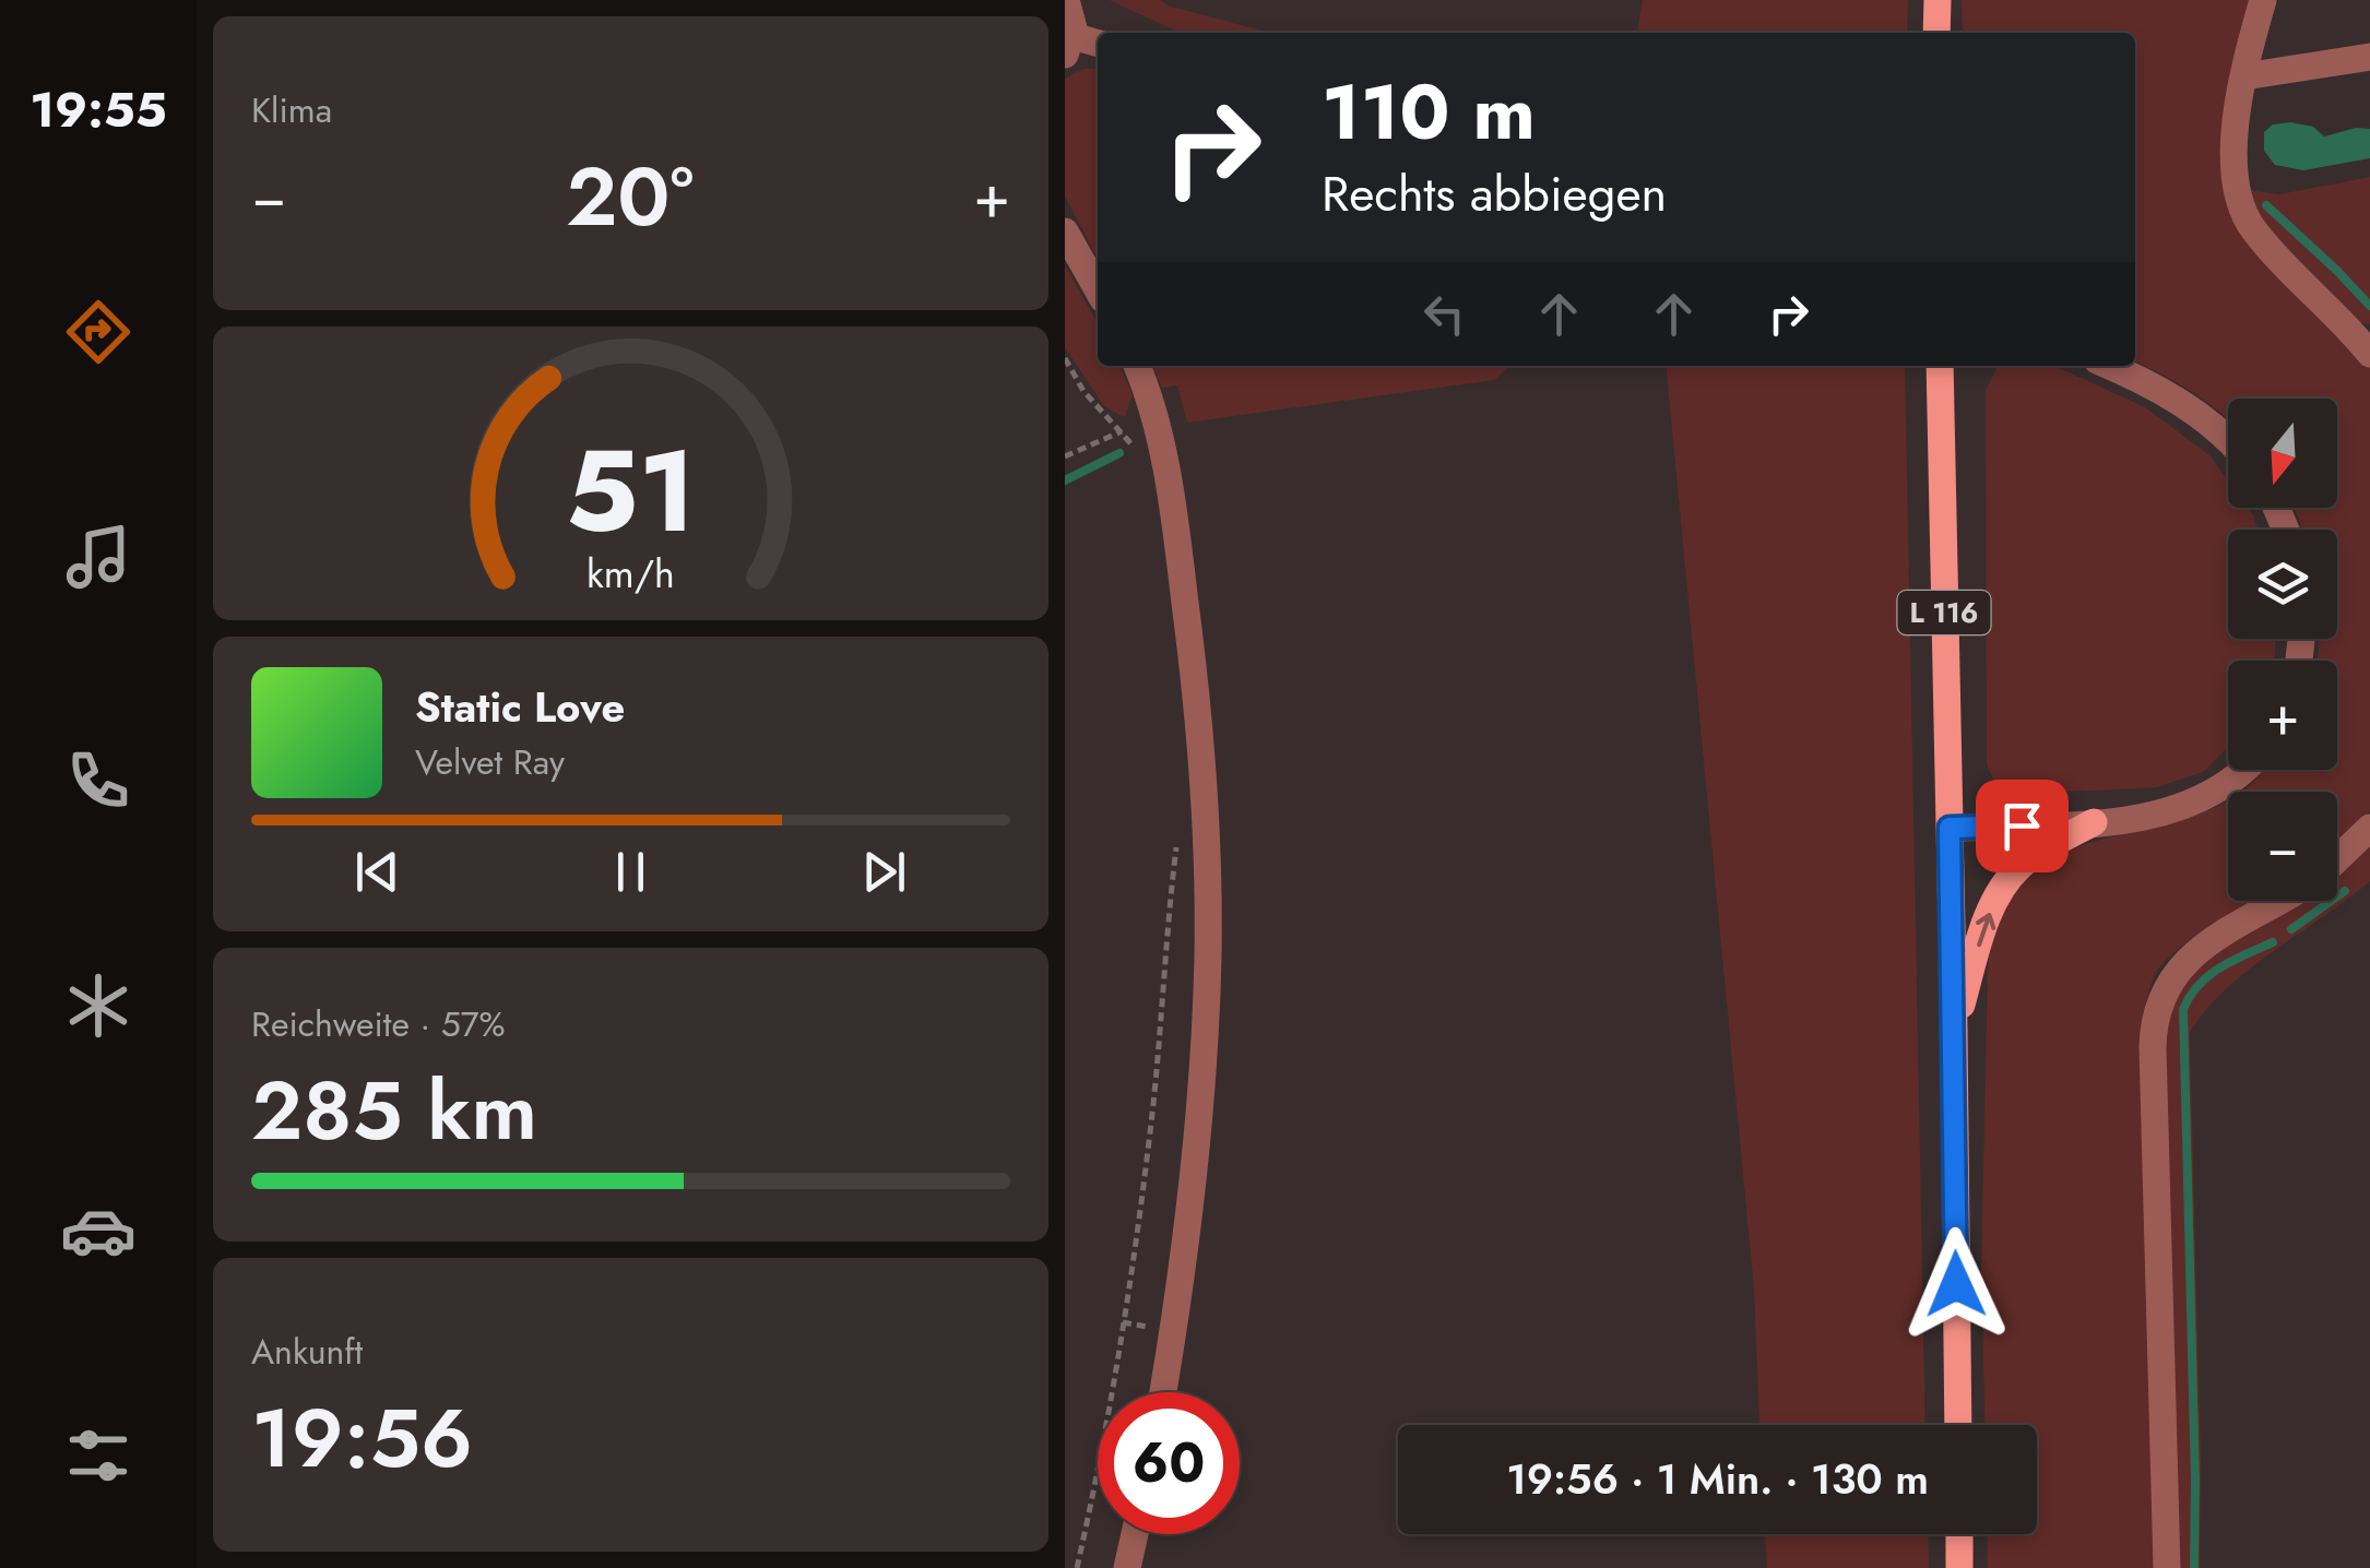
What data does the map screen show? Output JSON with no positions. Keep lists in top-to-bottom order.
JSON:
{
  "streets": {
    "main road": ["L 116"]
  },
  "north": "bottom",
  "page": {
    "tabs": "19:55",
    "tile": [
      "Klima",
      ["Reichweite · 57%", "285 km"],
      ["Ankunft", "19:56"]
    ],
    "turn": ["110 m", "Rechts abbiegen"],
    "heat": ["−", "20°", "+"],
    "map_buttons": ["+", "−"],
    "song": ["Static Love", "Velvet Ray"],
    "limit": "60",
    "trip": "19:56 · 1 Min. · 130 m",
    "gauge": ["51", "km/h"]
  }
}
